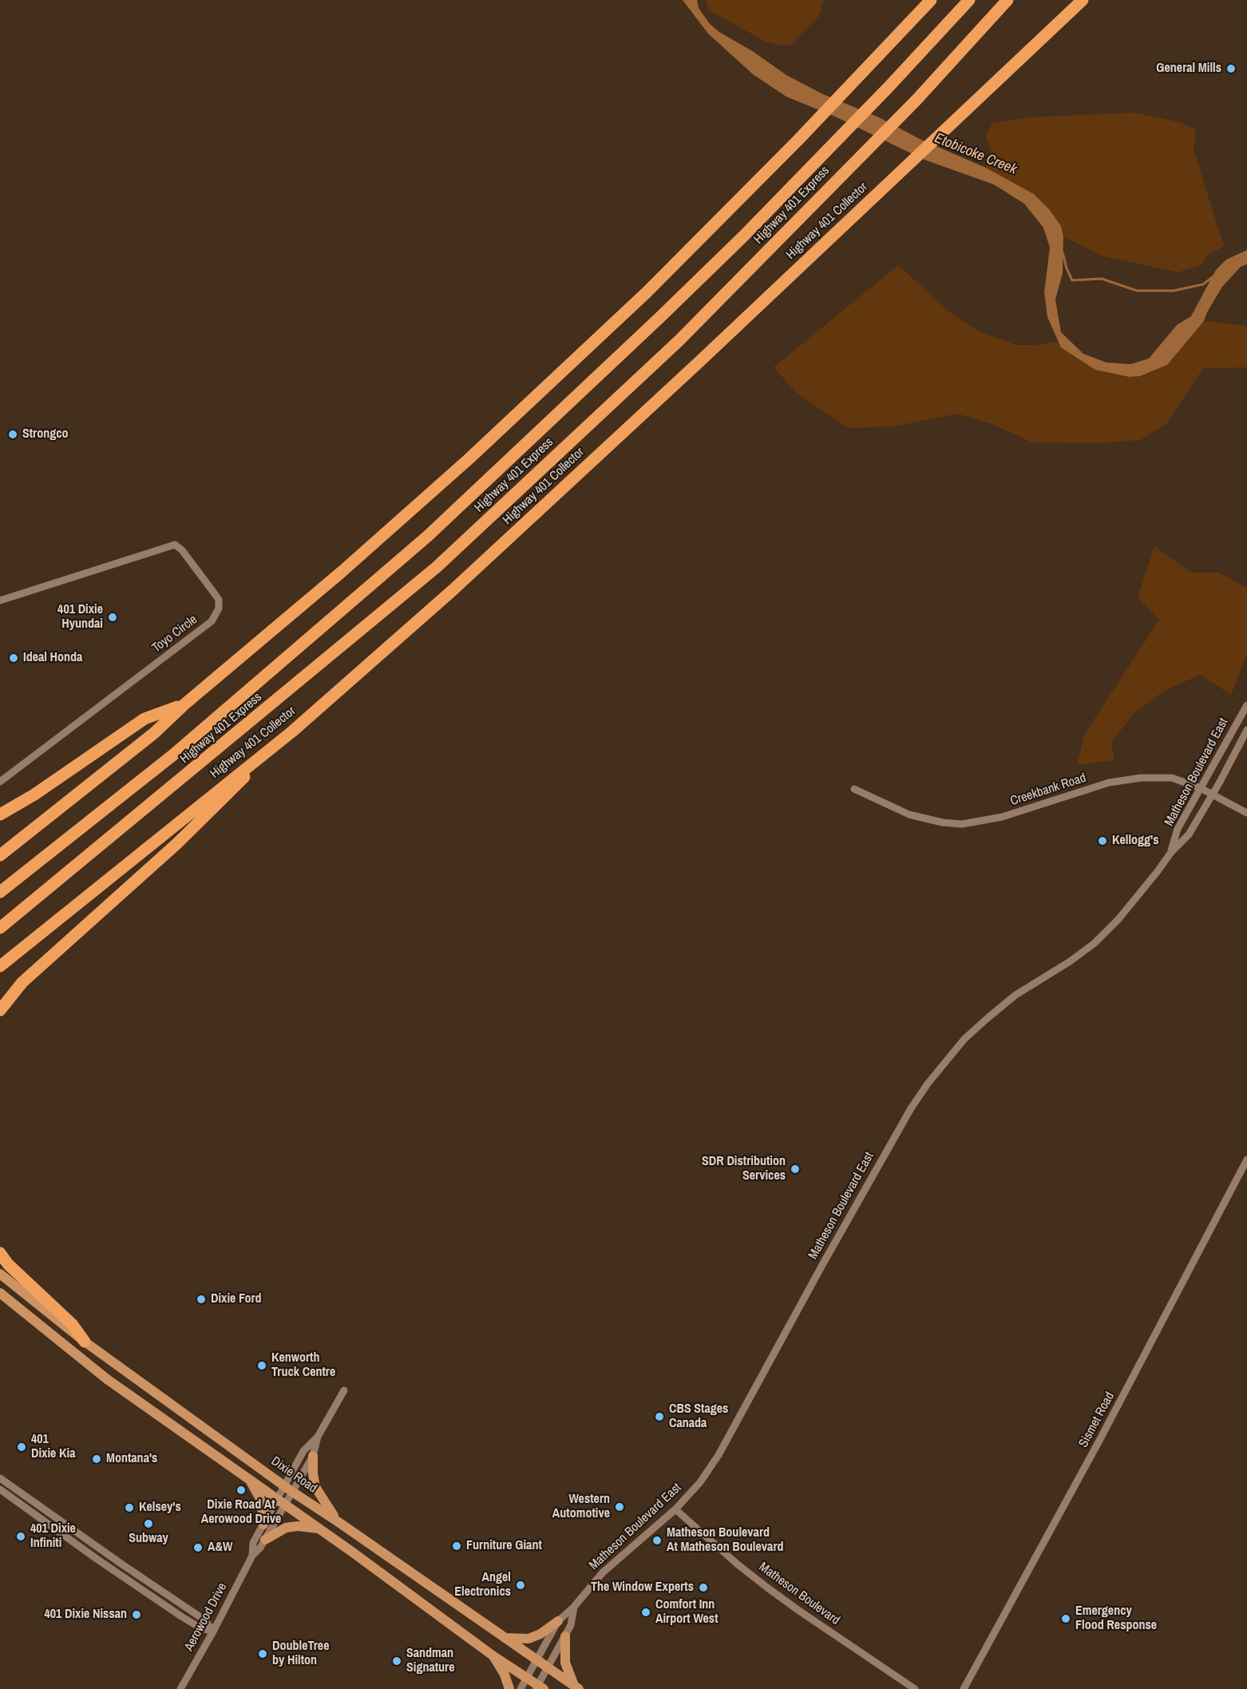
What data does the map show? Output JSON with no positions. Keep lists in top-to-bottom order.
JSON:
{
  "streets": {
    "highway": ["Highway 401 Express", "Highway 401 Collector"],
    "main road": ["Dixie Road"],
    "street": [
      "Toyo Circle",
      "Matheson Boulevard East",
      "Creekbank Road",
      "Sismet Road",
      "Matheson Boulevard",
      "Aerowood Drive"
    ]
  },
  "crossings": [
    ["Matheson Boulevard East", "Creekbank Road"],
    ["Matheson Boulevard East", "Dixie Road"],
    ["Matheson Boulevard East", "Matheson Boulevard"],
    ["Dixie Road", "Aerowood Drive"]
  ],
  "water": ["Etobicoke Creek"],
  "places": [
    "General Mills",
    "Strongco",
    "401 Dixie Hyundai",
    "Ideal Honda",
    "Kellogg's",
    "SDR Distribution Services",
    "Dixie Ford",
    "Kenworth Truck Centre",
    "CBS Stages Canada",
    "401 Dixie Kia",
    "Montana's",
    "Dixie Road At Aerowood Drive",
    "Western Automotive",
    "Kelsey's",
    "Subway",
    "401 Dixie Infiniti",
    "Matheson Boulevard At Matheson Boulevard",
    "Furniture Giant",
    "A&W",
    "Angel Electronics",
    "The Window Experts",
    "Comfort Inn Airport West",
    "401 Dixie Nissan",
    "Emergency Flood Response",
    "DoubleTree by Hilton",
    "Sandman Signature"
  ]
}
